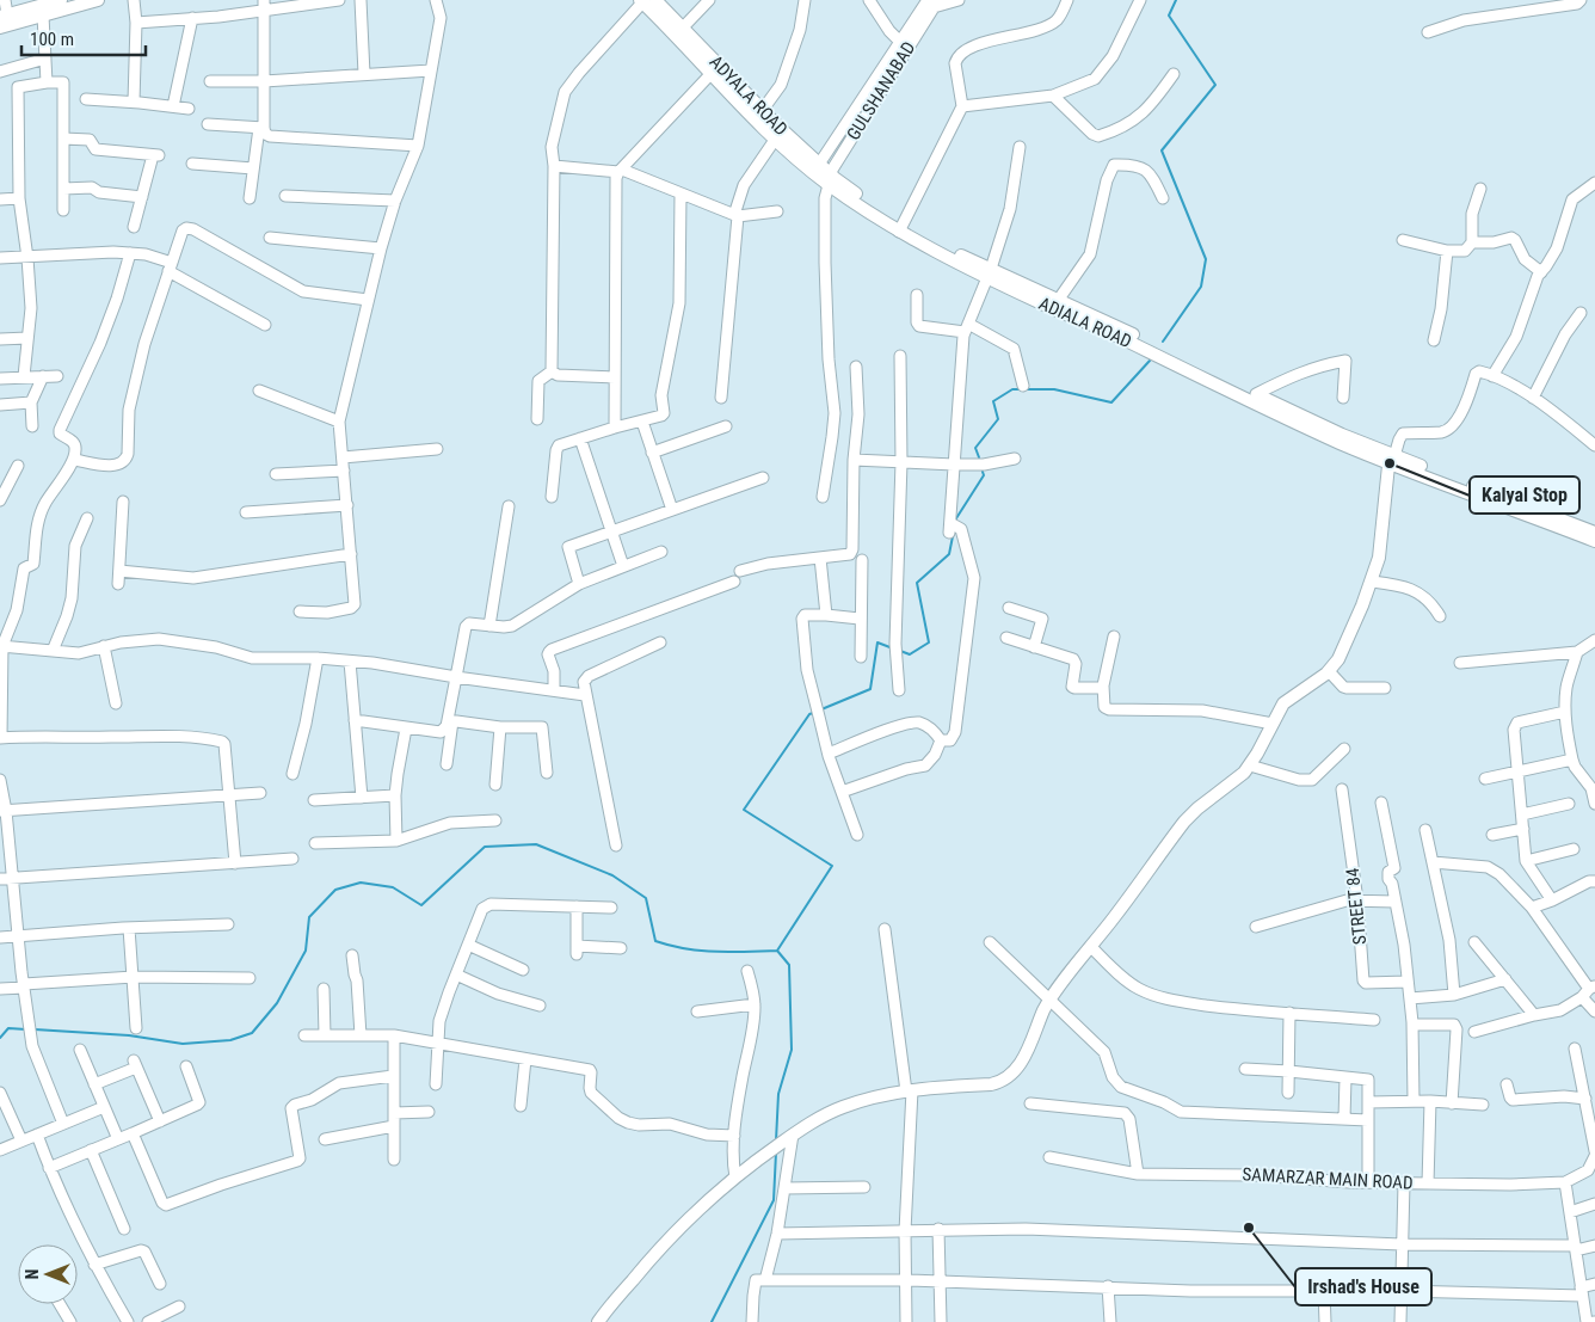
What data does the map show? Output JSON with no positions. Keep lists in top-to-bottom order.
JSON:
{
  "streets": {
    "main road": ["ADYALA ROAD", "ADIALA ROAD"],
    "street": ["GULSHANABAD", "STREET 84", "SAMARZAR MAIN ROAD"]
  },
  "crossings": [
    ["GULSHANABAD", "ADYALA ROAD"],
    ["GULSHANABAD", "ADIALA ROAD"],
    ["ADYALA ROAD", "ADIALA ROAD"]
  ],
  "places": ["Kalyal Stop", "Irshad's House"],
  "scale_bar": "100 m",
  "north": "left"
}
